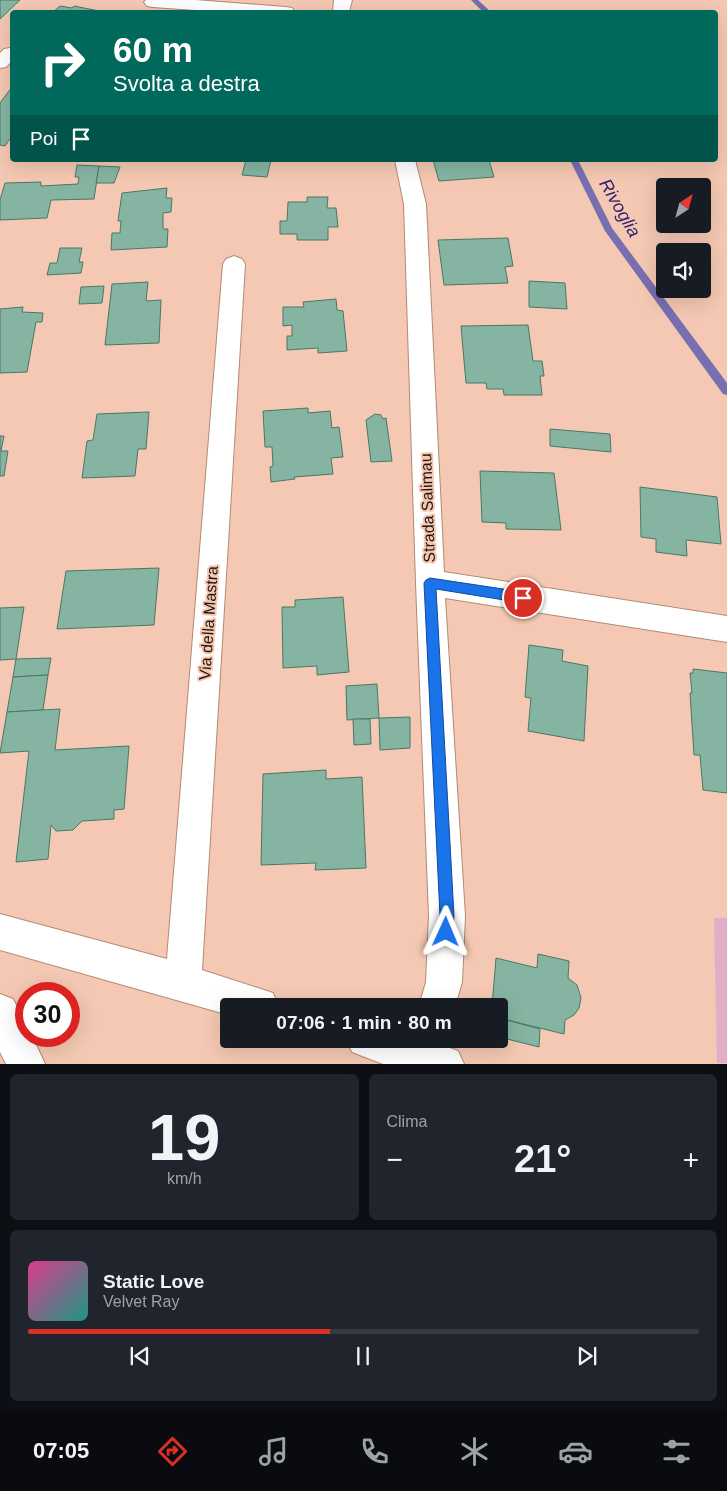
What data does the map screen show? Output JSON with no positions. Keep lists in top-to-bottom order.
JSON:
{
  "streets": {
    "street": ["Strada Salimau", "Via della Mastra"]
  },
  "water": ["Rivoglia"],
  "north": "top right",
  "page": {
    "turn": ["60 m", "Svolta a destra"],
    "then": "Poi",
    "limit": "30",
    "trip": "07:06 · 1 min · 80 m",
    "tile": [
      ["19", "km/h"],
      "Clima"
    ],
    "heat": ["−", "21°", "+"],
    "song": ["Static Love", "Velvet Ray"],
    "tabs": "07:05"
  }
}
